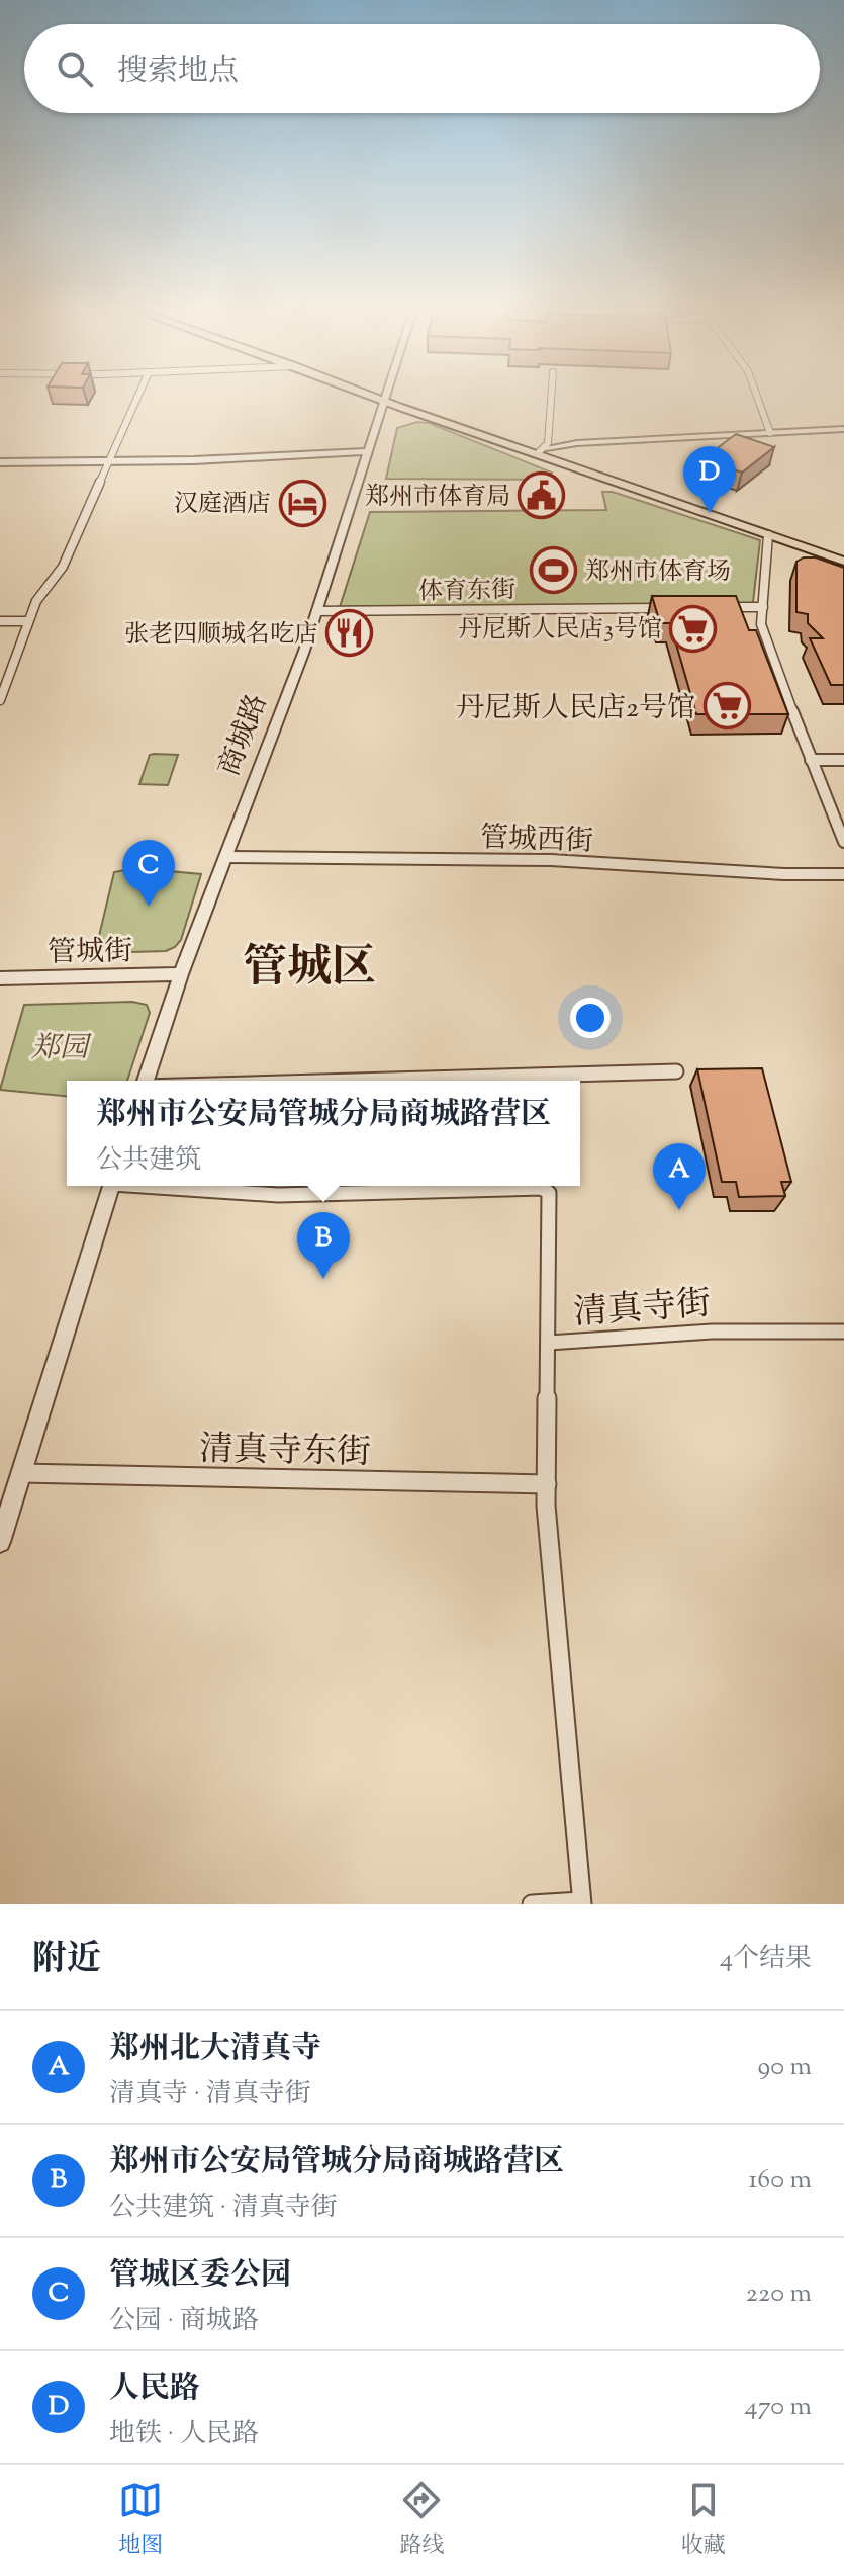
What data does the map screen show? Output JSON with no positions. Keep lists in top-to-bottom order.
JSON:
{
  "streets": {
    "street": [
      "体育东街",
      "商城路",
      "管城西街",
      "管城街",
      "清真寺街",
      "清真寺东街"
    ]
  },
  "crossings": [
    ["体育东街", "商城路"],
    ["商城路", "管城西街"],
    ["商城路", "管城街"]
  ],
  "districts": ["管城区"],
  "parks": ["郑园"],
  "places": {
    "public building": ["郑州市体育局"],
    "hotel": ["汉庭酒店"],
    "sports": ["郑州市体育场"],
    "supermarket": ["丹尼斯人民店3号馆", "丹尼斯人民店2号馆"],
    "restaurant": ["张老四顺城名吃店"]
  },
  "page": {
    "search": "搜索地点",
    "pins": [
      "D",
      "C",
      "A",
      "B"
    ],
    "popup": ["郑州市公安局管城分局商城路营区", "公共建筑"],
    "heading": ["附近", "4个结果"],
    "list": [
      {
        "mark": "A",
        "name": "郑州北大清真寺",
        "note": "清真寺 · 清真寺街",
        "value": "90 m"
      },
      {
        "mark": "B",
        "name": "郑州市公安局管城分局商城路营区",
        "note": "公共建筑 · 清真寺街",
        "value": "160 m"
      },
      {
        "mark": "C",
        "name": "管城区委公园",
        "note": "公园 · 商城路",
        "value": "220 m"
      },
      {
        "mark": "D",
        "name": "人民路",
        "note": "地铁 · 人民路",
        "value": "470 m"
      }
    ],
    "nav": ["地图", "路线", "收藏"]
  }
}
